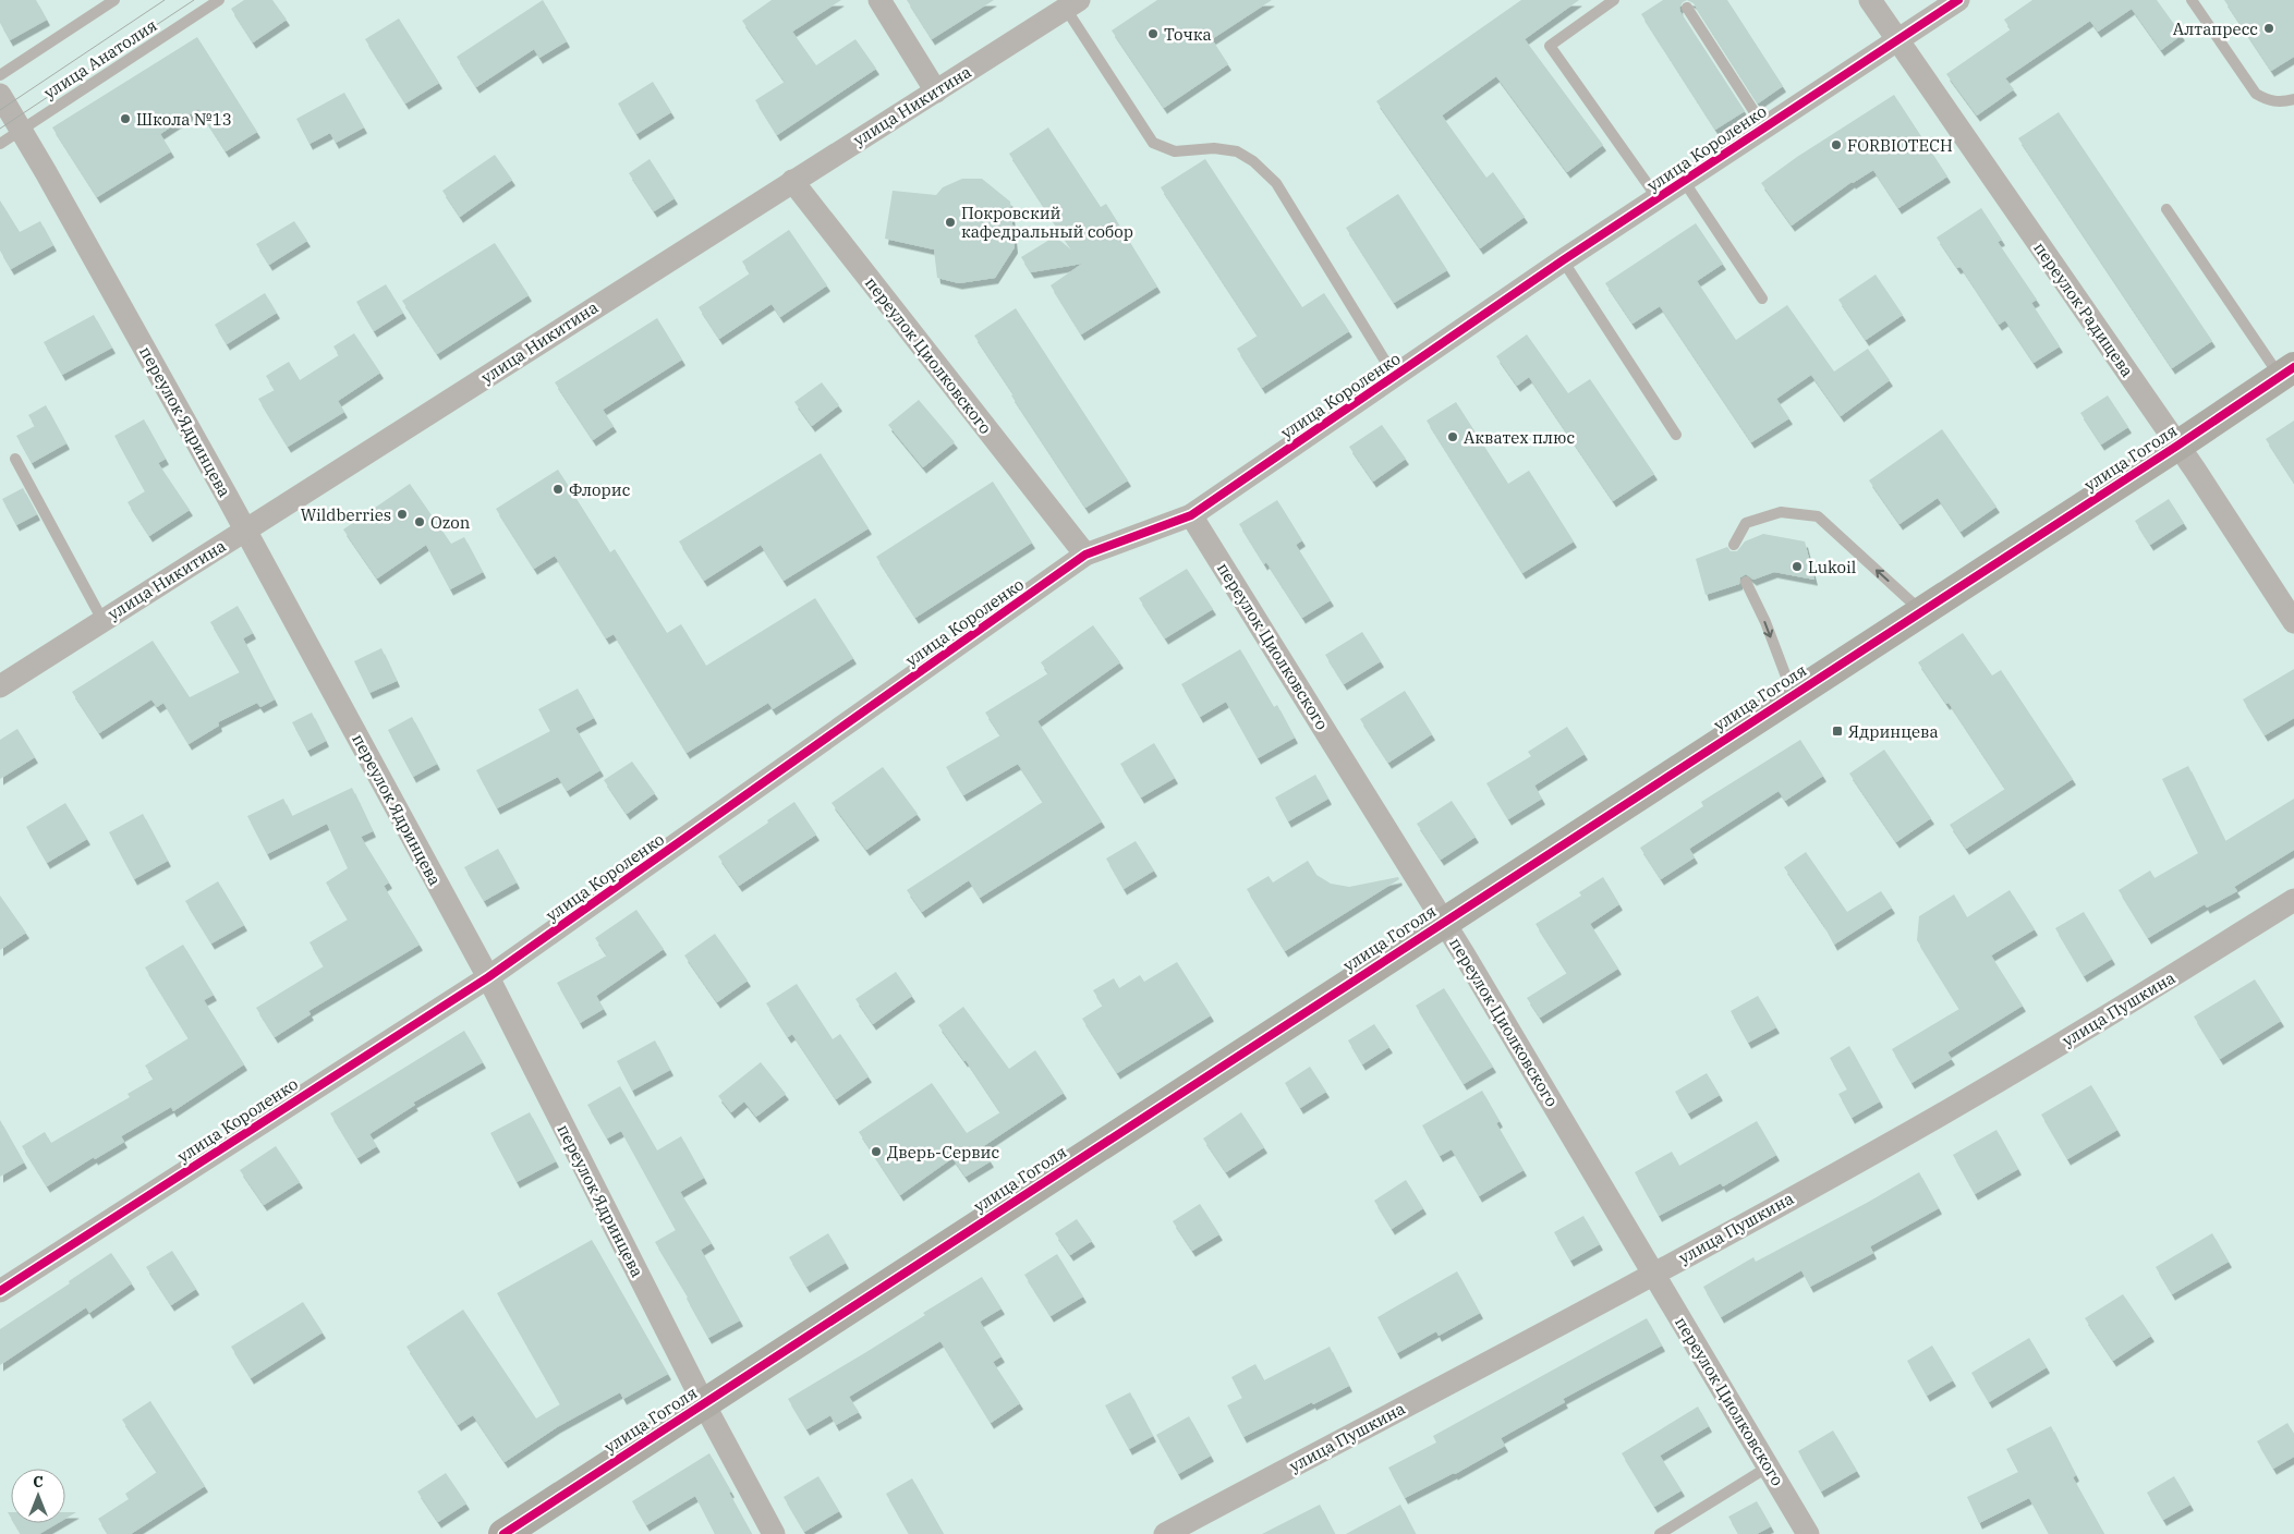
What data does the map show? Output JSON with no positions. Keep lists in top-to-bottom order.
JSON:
{
  "streets": {
    "street": [
      "улица Никитина",
      "улица Короленко",
      "переулок Радищева",
      "переулок Циолковского",
      "переулок Ядринцева",
      "улица Гоголя",
      "улица Пушкина"
    ],
    "lane": ["улица Анатолия"]
  },
  "crossings": [
    ["улица Анатолия", "переулок Ядринцева"],
    ["улица Никитина", "переулок Циолковского"],
    ["улица Никитина", "переулок Ядринцева"],
    ["улица Короленко", "переулок Радищева"],
    ["улица Короленко", "переулок Циолковского"],
    ["улица Короленко", "переулок Ядринцева"],
    ["переулок Радищева", "улица Гоголя"],
    ["переулок Циолковского", "улица Гоголя"],
    ["переулок Циолковского", "улица Пушкина"],
    ["переулок Ядринцева", "улица Гоголя"]
  ],
  "places": {
    "other": [
      "Алтапресс",
      "Точка",
      "Школа №13",
      "FORBIOTECH",
      "Покровский кафедральный собор",
      "Акватех плюс",
      "Флорис",
      "Wildberries",
      "Ozon",
      "Lukoil",
      "Дверь-Сервис"
    ],
    "transit": ["Ядринцева"]
  },
  "north": "top"
}
